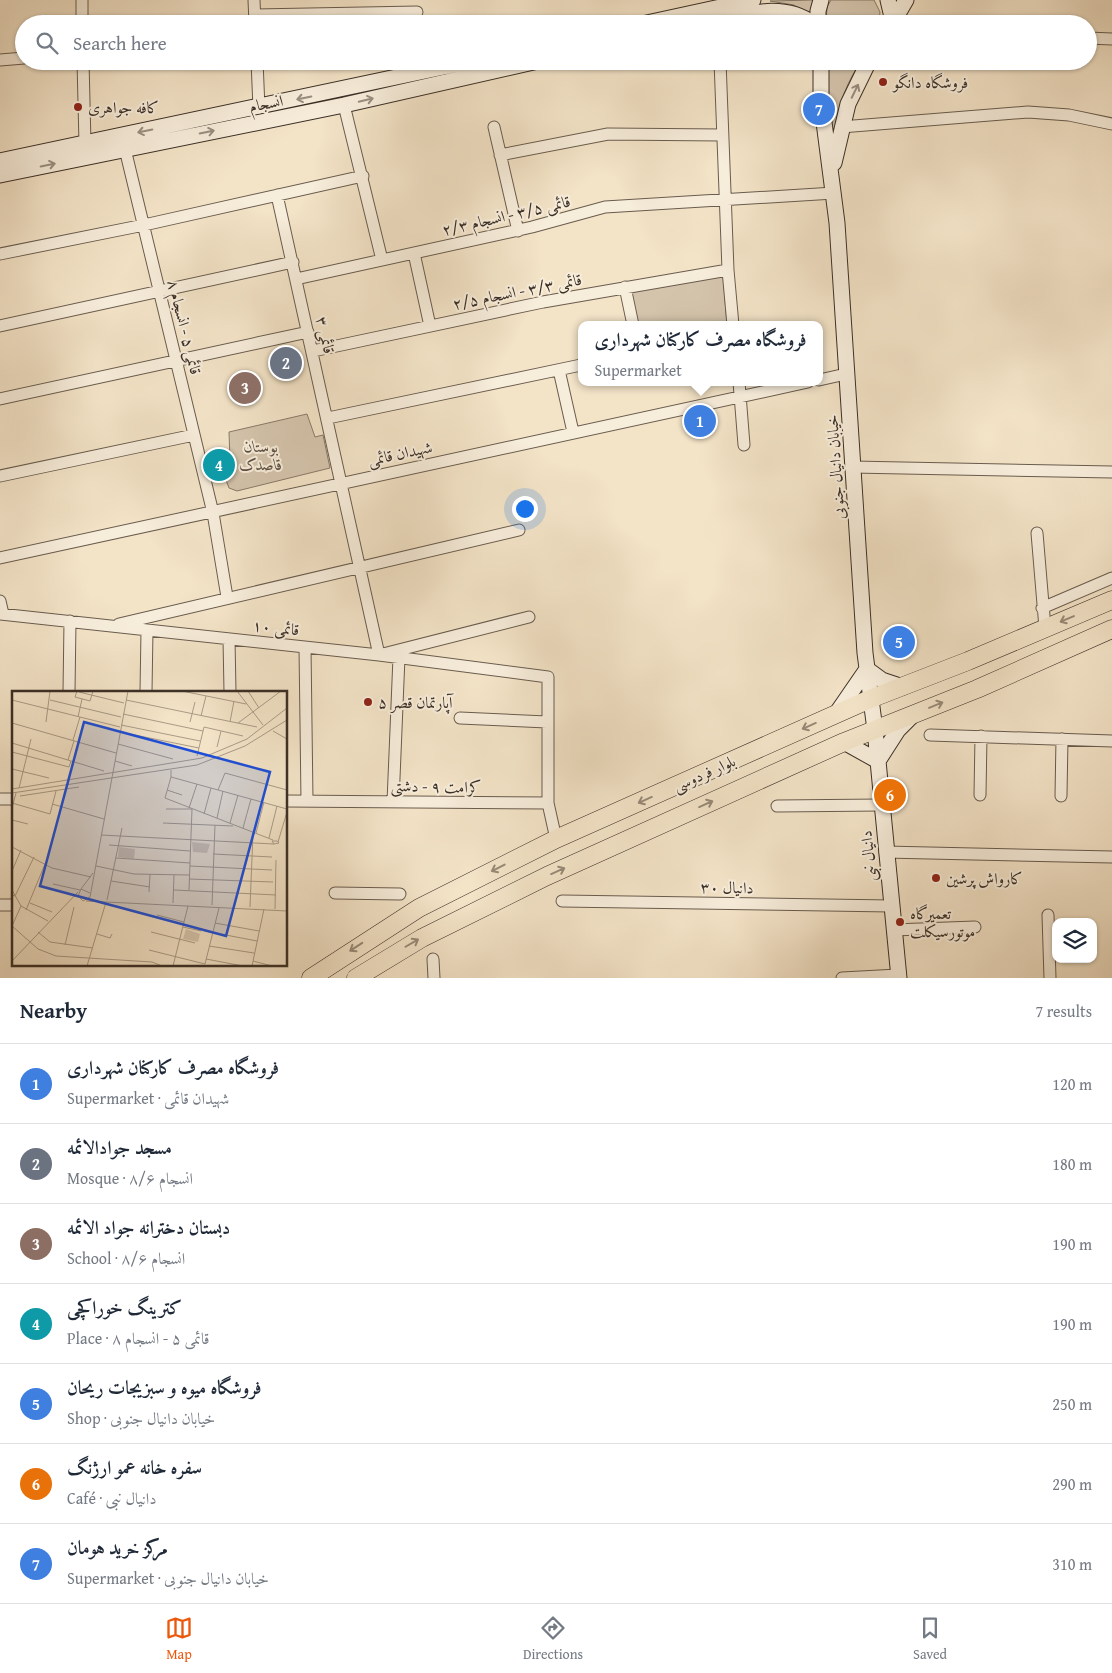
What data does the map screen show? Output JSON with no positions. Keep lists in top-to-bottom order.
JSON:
{
  "streets": {
    "main road": [
      "انسجام",
      "خیابان دانیال جنوبی",
      "بلوار فردوسی",
      "دانیال نبی"
    ],
    "street": [
      "قائمی ۳/۵ - انسجام ۲/۳",
      "قائمی ۳/۳ - انسجام ۲/۵",
      "قائمی ۵ - انسجام ۸",
      "قائمی ۳",
      "شهیدان قائمی",
      "قائمی ۱۰",
      "کرامت ۹ - دشتی",
      "دانیال ۳۰"
    ]
  },
  "crossings": [
    ["انسجام", "قائمی ۵ - انسجام ۸"],
    ["قائمی ۳/۵ - انسجام ۲/۳", "قائمی ۳"],
    ["قائمی ۳/۵ - انسجام ۲/۳", "خیابان دانیال جنوبی"],
    ["قائمی ۳/۳ - انسجام ۲/۵", "قائمی ۳"],
    ["قائمی ۵ - انسجام ۸", "شهیدان قائمی"],
    ["قائمی ۳", "شهیدان قائمی"],
    ["قائمی ۳", "قائمی ۱۰"],
    ["خیابان دانیال جنوبی", "بلوار فردوسی"],
    ["خیابان دانیال جنوبی", "دانیال نبی"],
    ["بلوار فردوسی", "دانیال نبی"],
    ["دانیال نبی", "دانیال ۳۰"]
  ],
  "parks": ["بوستان قاصدک"],
  "places": [
    "فروشگاه دانگو",
    "کافه جواهری",
    "آپارتمان قصر ۵",
    "کارواش پرشین",
    "تعمیرگاه موتورسیکلت"
  ],
  "page": {
    "search": "Search here",
    "pins": [
      "7",
      "2",
      "3",
      "1",
      "4",
      "5",
      "6"
    ],
    "popup": ["فروشگاه مصرف کارکنان شهرداری", "Supermarket"],
    "heading": ["Nearby", "7 results"],
    "list": [
      {
        "mark": "1",
        "name": "فروشگاه مصرف کارکنان شهرداری",
        "note": "Supermarket · شهیدان قائمی",
        "value": "120 m"
      },
      {
        "mark": "2",
        "name": "مسجد جوادالائمه",
        "note": "Mosque · انسجام ۸/۶",
        "value": "180 m"
      },
      {
        "mark": "3",
        "name": "دبستان دخترانه جواد الائمه",
        "note": "School · انسجام ۸/۶",
        "value": "190 m"
      },
      {
        "mark": "4",
        "name": "کترینگ خوراکچی",
        "note": "Place · قائمی ۵ - انسجام ۸",
        "value": "190 m"
      },
      {
        "mark": "5",
        "name": "فروشگاه میوه و سبزیجات ریحان",
        "note": "Shop · خیابان دانیال جنوبی",
        "value": "250 m"
      },
      {
        "mark": "6",
        "name": "سفره خانه عمو ارژنگ",
        "note": "Café · دانیال نبی",
        "value": "290 m"
      },
      {
        "mark": "7",
        "name": "مرکز خرید هومان",
        "note": "Supermarket · خیابان دانیال جنوبی",
        "value": "310 m"
      }
    ],
    "nav": ["Map", "Directions", "Saved"]
  }
}
